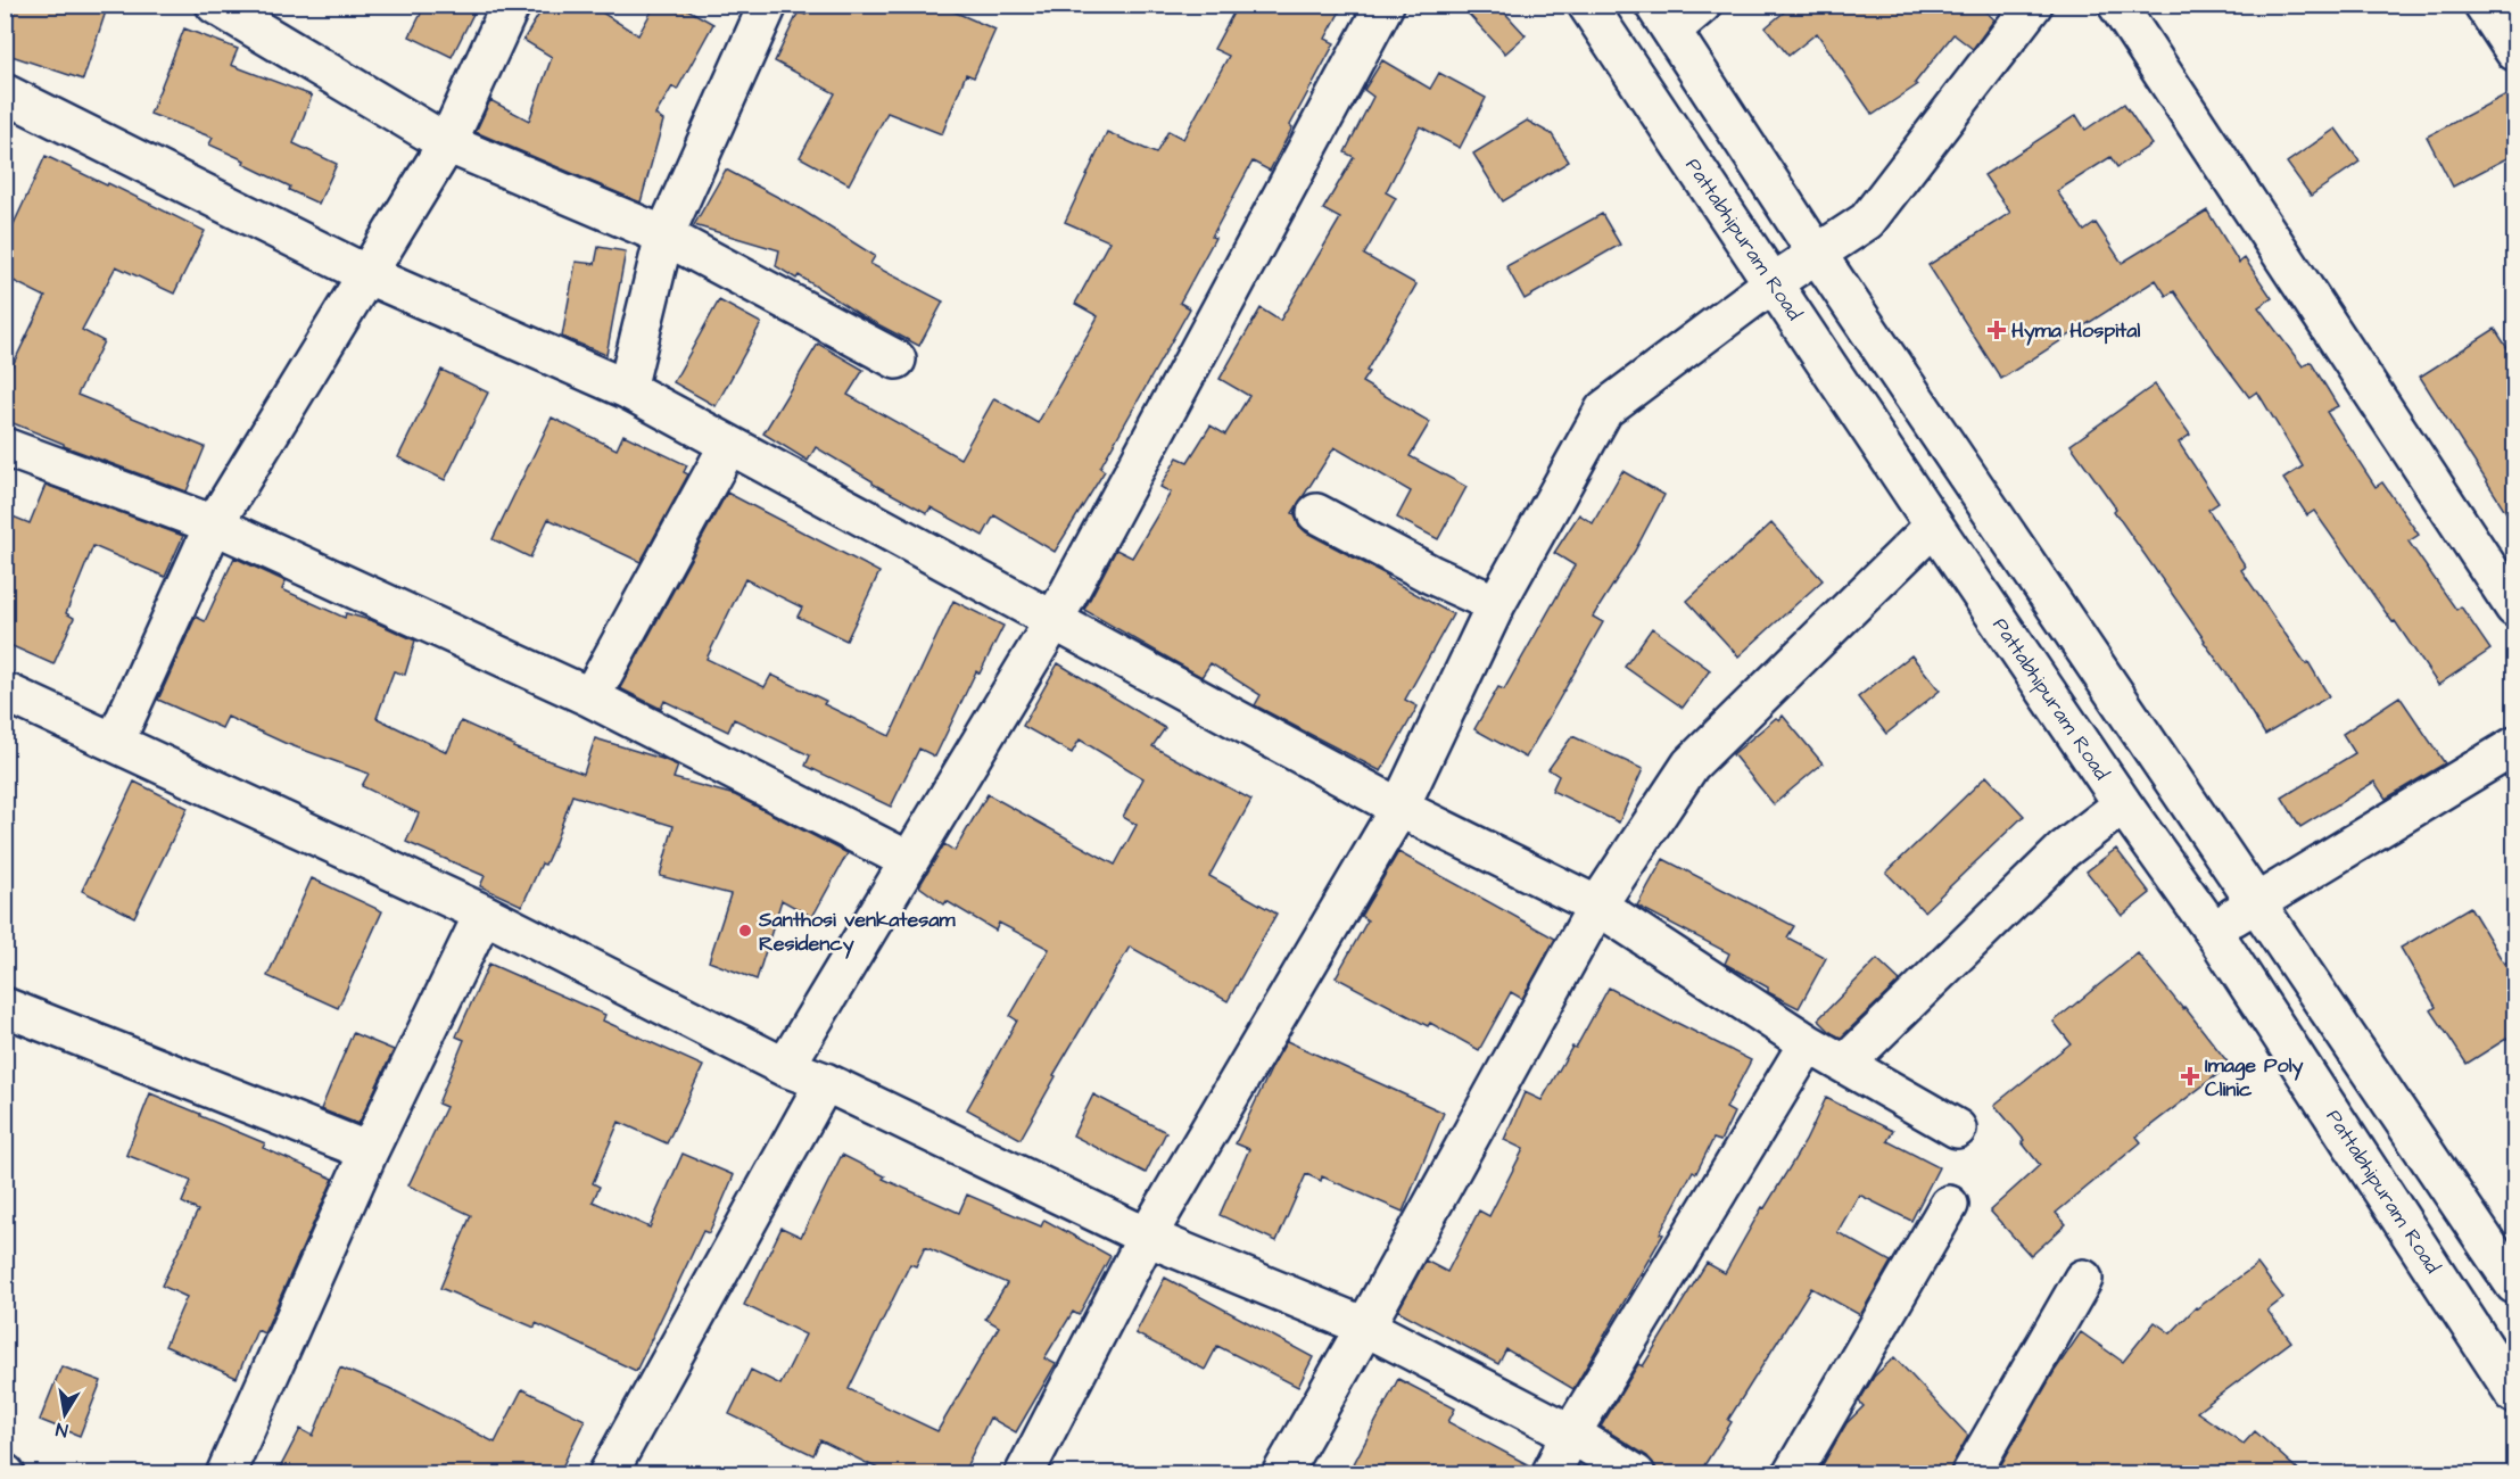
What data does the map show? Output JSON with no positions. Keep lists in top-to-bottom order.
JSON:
{
  "streets": {
    "street": ["Pattabhipuram Road"]
  },
  "places": {
    "health": ["Hyma Hospital", "Image Poly Clinic"],
    "other": ["Santhosi venkatesam Residency"]
  },
  "north": "bottom"
}
